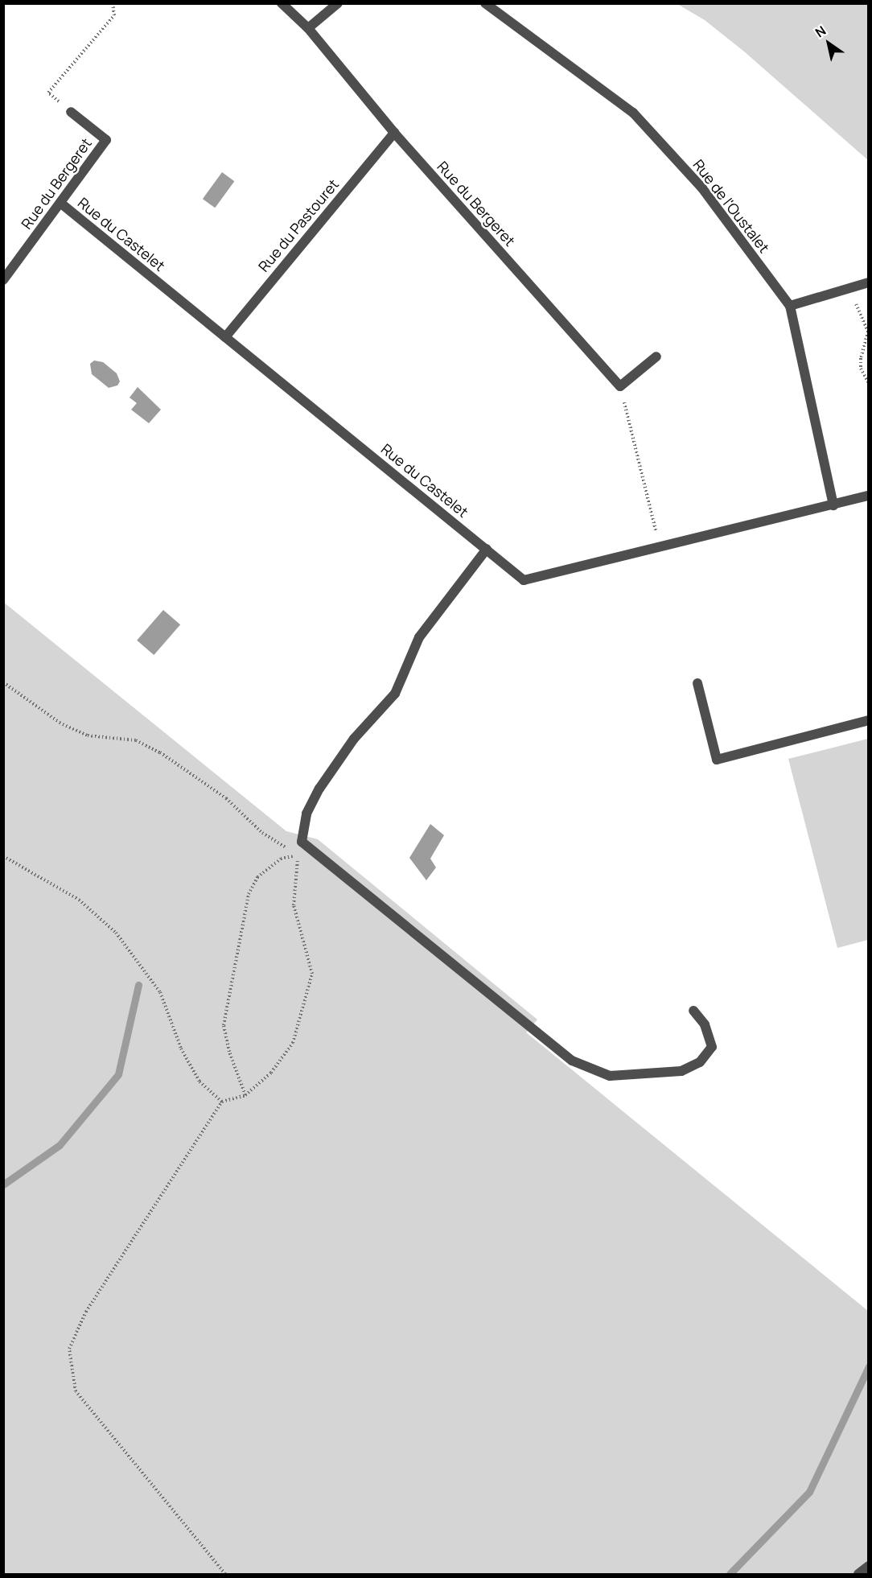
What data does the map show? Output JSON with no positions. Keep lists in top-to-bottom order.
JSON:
{
  "streets": {
    "street": [
      "Rue du Bergeret",
      "Rue de l'Oustalet",
      "Rue du Pastouret",
      "Rue du Castelet"
    ]
  },
  "crossings": [
    ["Rue du Bergeret", "Rue du Pastouret"],
    ["Rue du Bergeret", "Rue du Castelet"],
    ["Rue de l'Oustalet", "Rue du Castelet"],
    ["Rue du Pastouret", "Rue du Castelet"]
  ],
  "north": "top left"
}
